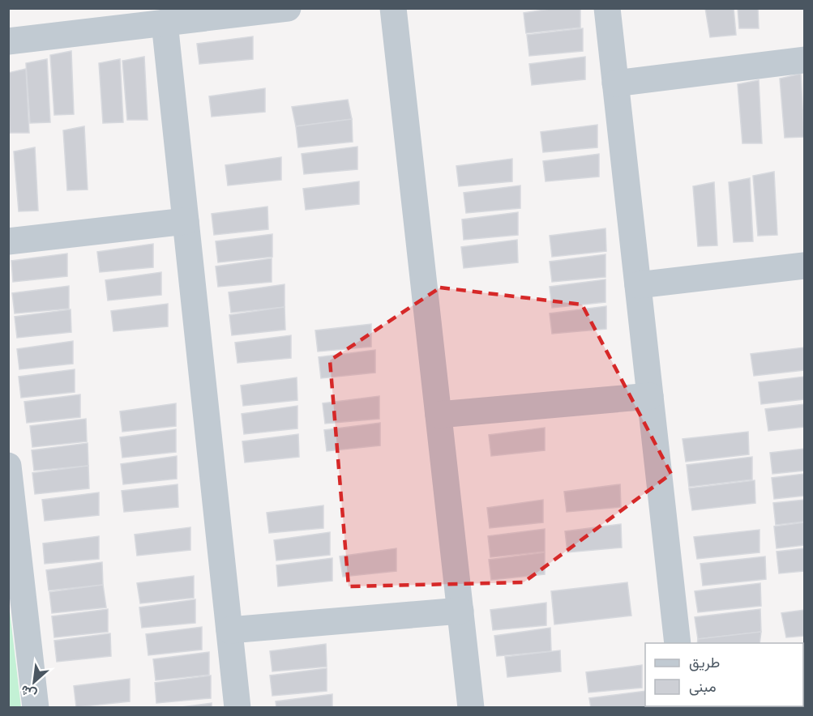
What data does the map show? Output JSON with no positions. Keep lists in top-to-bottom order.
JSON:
{
  "legend": ["طريق", "مبنى"],
  "north": "bottom left"
}
